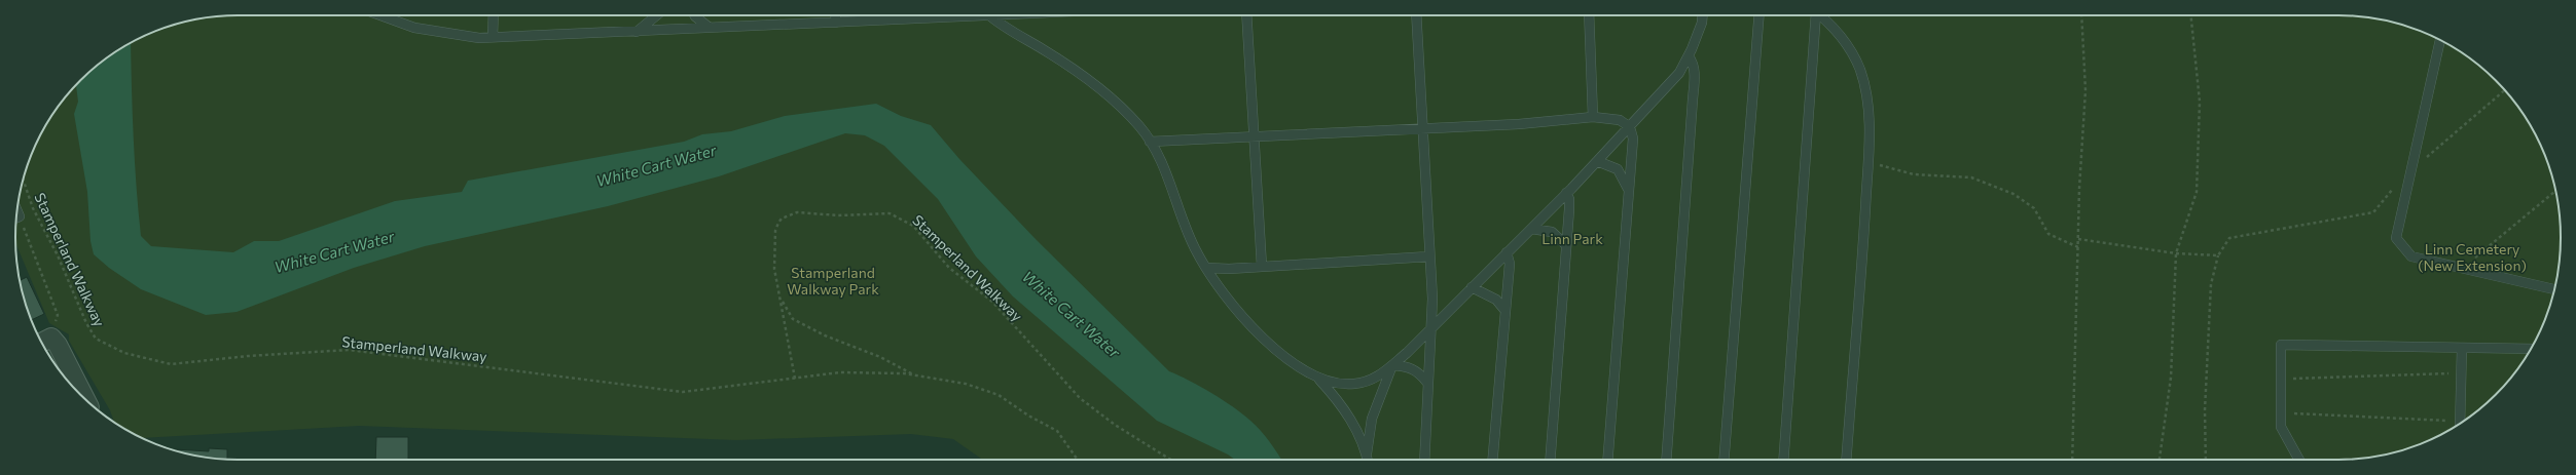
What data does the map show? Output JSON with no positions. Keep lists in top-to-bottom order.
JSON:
{
  "streets": {
    "path": ["Stamperland Walkway"]
  },
  "water": ["White Cart Water"],
  "parks": ["Linn Park", "Linn Cemetery (New Extension)", "Stamperland Walkway Park"]
}
